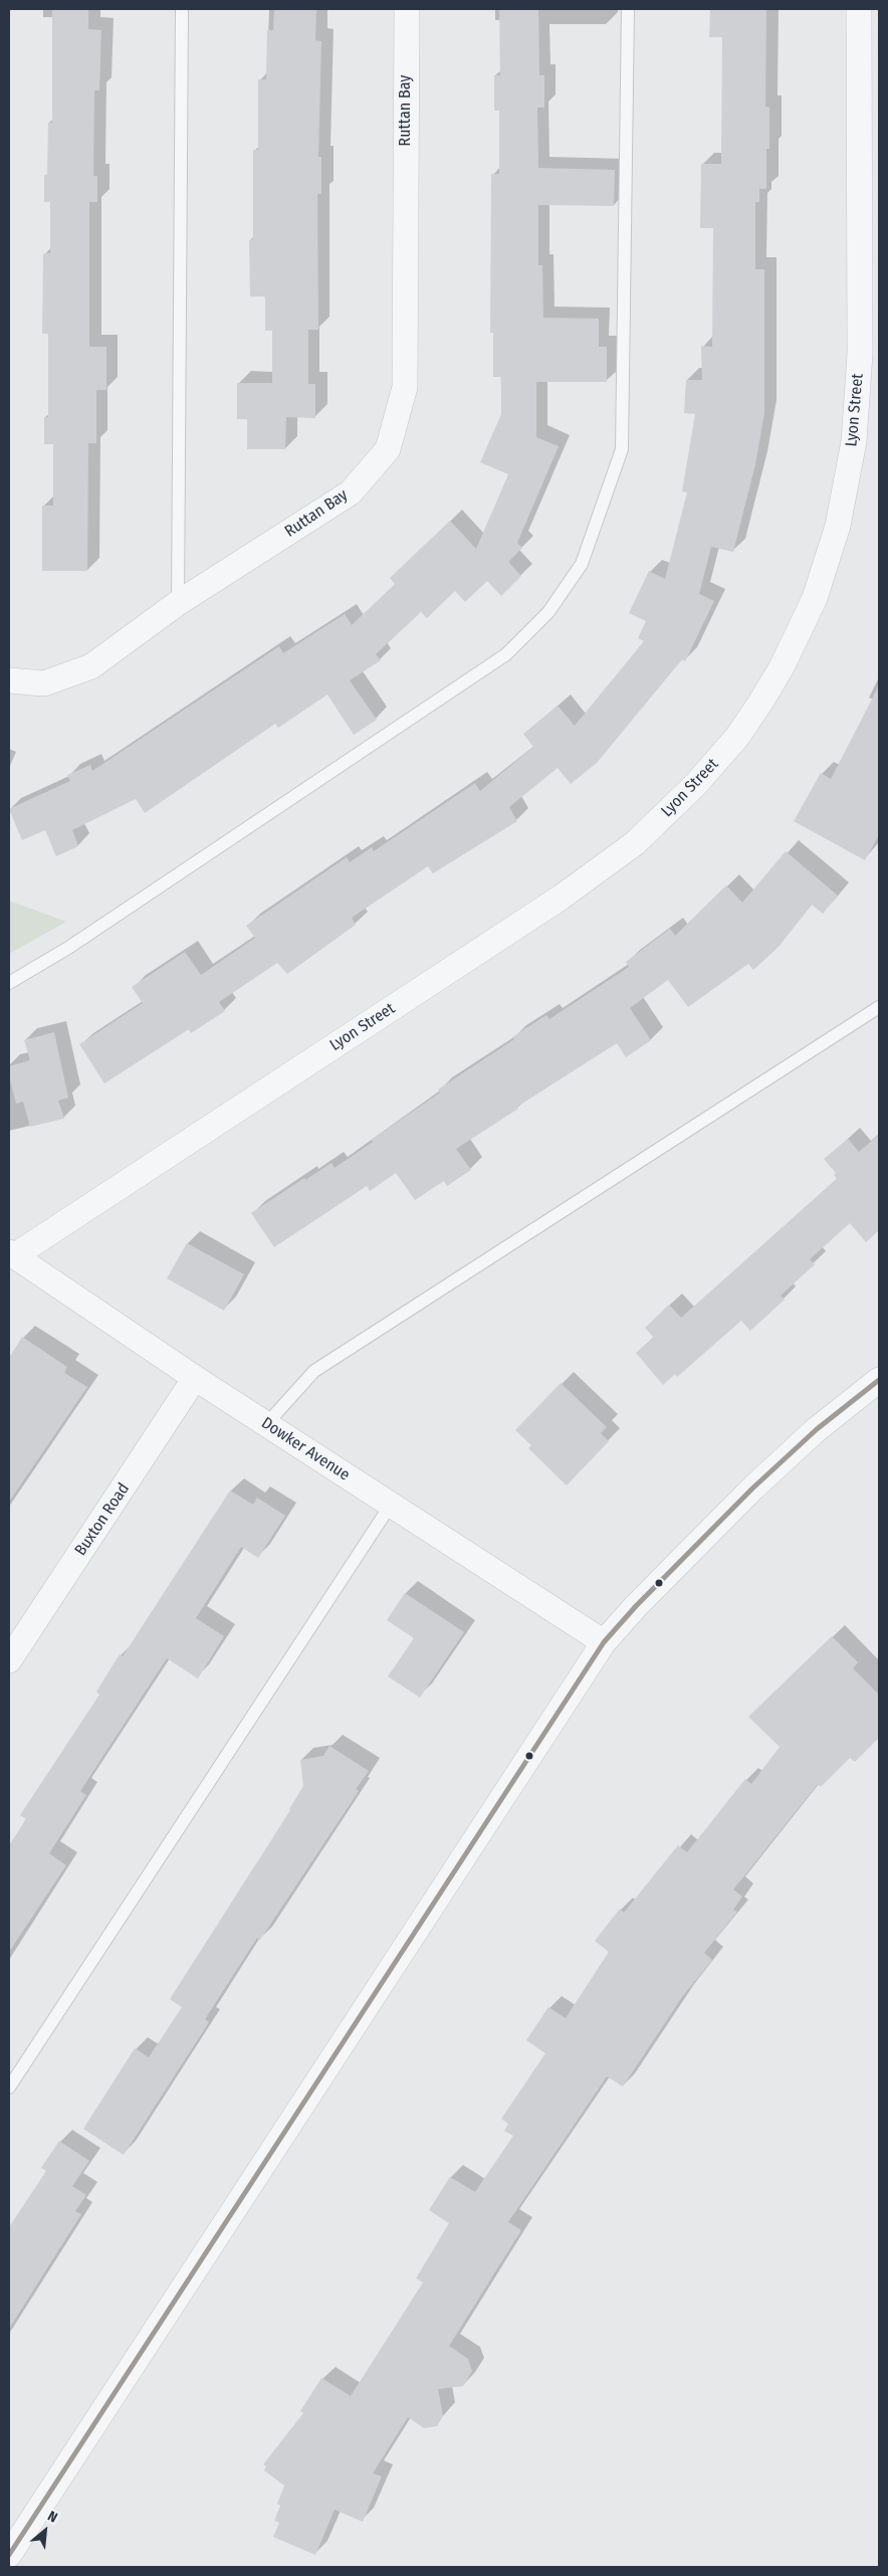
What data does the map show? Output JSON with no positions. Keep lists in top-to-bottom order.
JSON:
{
  "streets": {
    "street": [
      "Ruttan Bay",
      "Lyon Street",
      "Dowker Avenue",
      "Buxton Road"
    ]
  },
  "crossings": [
    ["Lyon Street", "Dowker Avenue"],
    ["Dowker Avenue", "Buxton Road"]
  ],
  "north": "top right"
}
